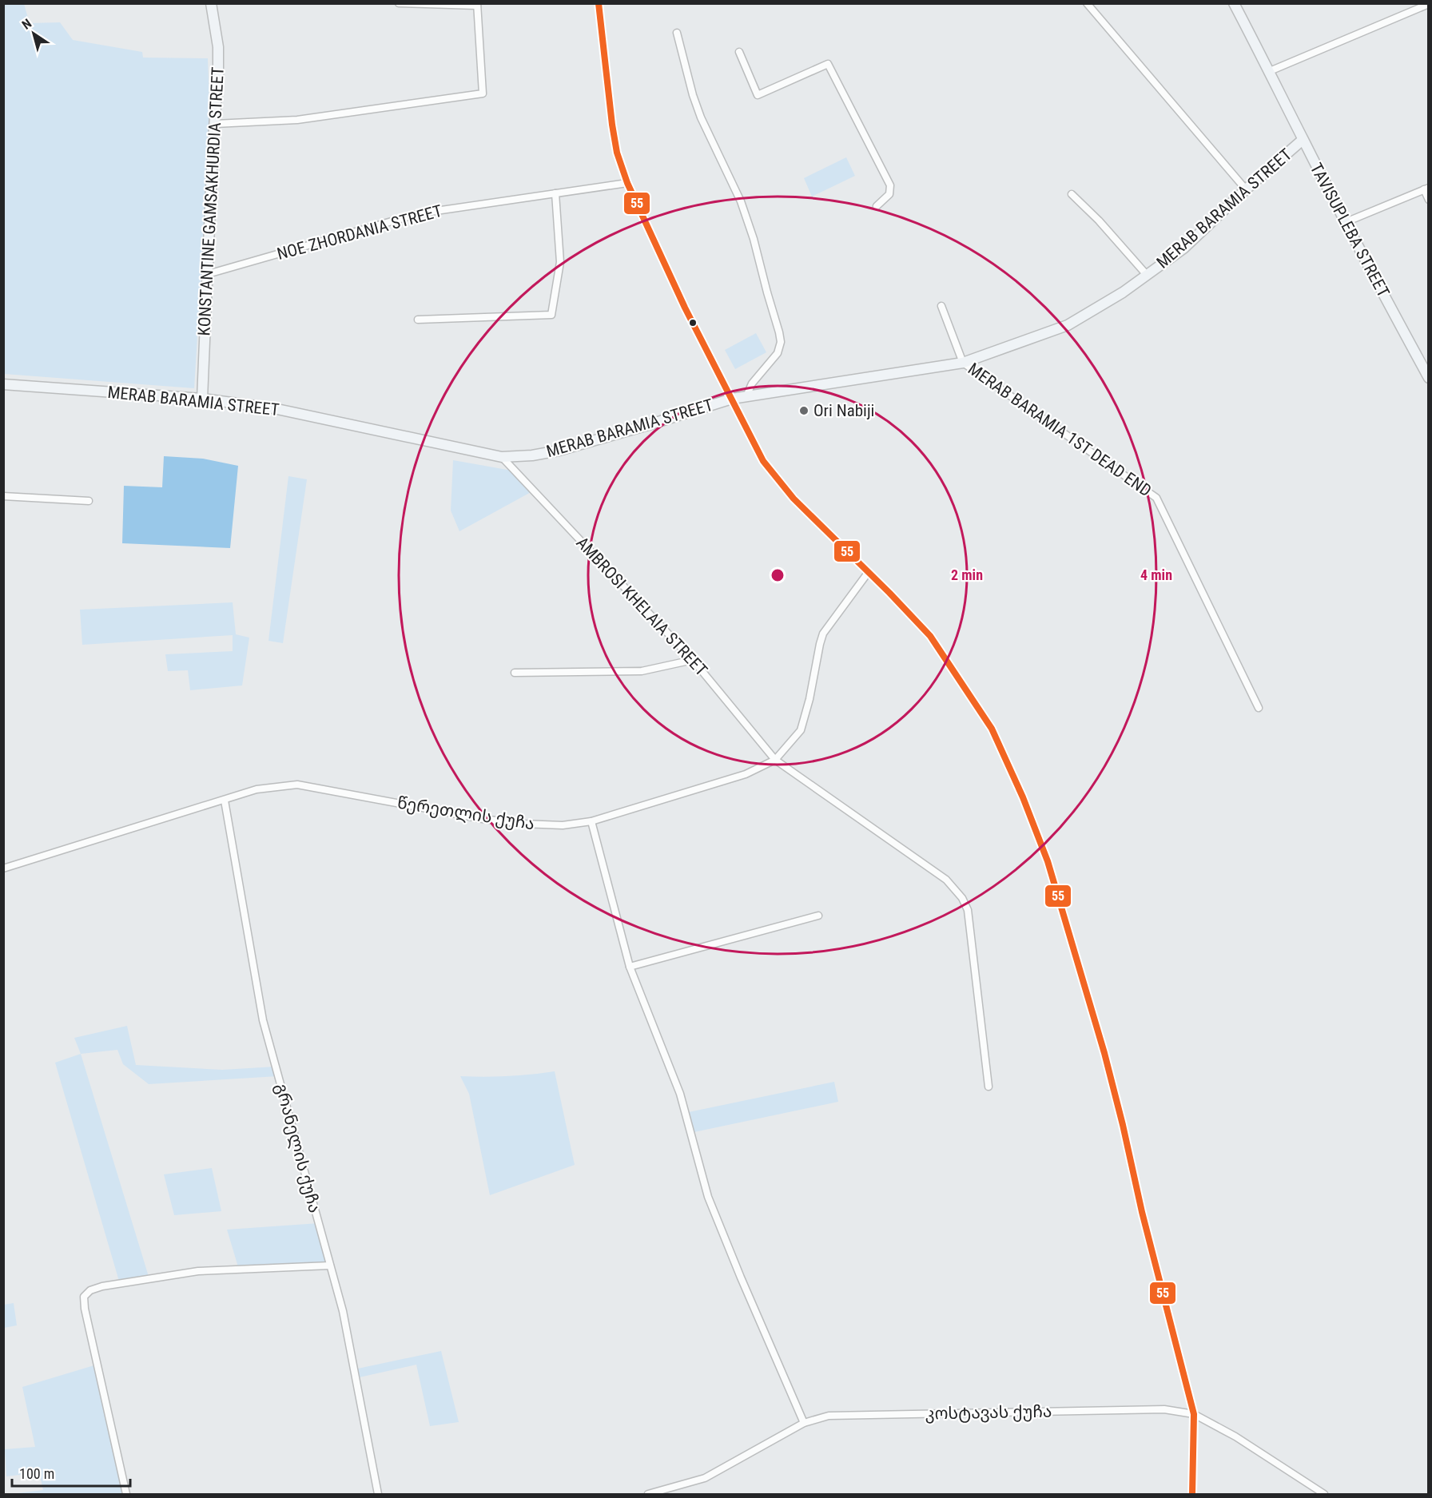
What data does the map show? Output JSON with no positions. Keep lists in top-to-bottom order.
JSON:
{
  "streets": {
    "main road": ["KONSTANTINE GAMSAKHURDIA STREET", "MERAB BARAMIA STREET", "TAVISUPLEBA STREET"],
    "street": [
      "NOE ZHORDANIA STREET",
      "MERAB BARAMIA 1ST DEAD END",
      "AMBROSI KHELAIA STREET",
      "წერეთლის ქუჩა",
      "გრანელის ქუჩა",
      "კოსტავას ქუჩა"
    ]
  },
  "crossings": [
    ["KONSTANTINE GAMSAKHURDIA STREET", "MERAB BARAMIA STREET"],
    ["KONSTANTINE GAMSAKHURDIA STREET", "NOE ZHORDANIA STREET"],
    ["MERAB BARAMIA STREET", "TAVISUPLEBA STREET"],
    ["MERAB BARAMIA STREET", "MERAB BARAMIA 1ST DEAD END"],
    ["MERAB BARAMIA STREET", "AMBROSI KHELAIA STREET"],
    ["AMBROSI KHELAIA STREET", "წერეთლის ქუჩა"],
    ["წერეთლის ქუჩა", "გრანელის ქუჩა"]
  ],
  "places": ["Ori Nabiji"],
  "lines": ["transit line 55"],
  "scale_bar": "100 m",
  "north": "top left",
  "rings": ["2 min", "4 min"]
}
